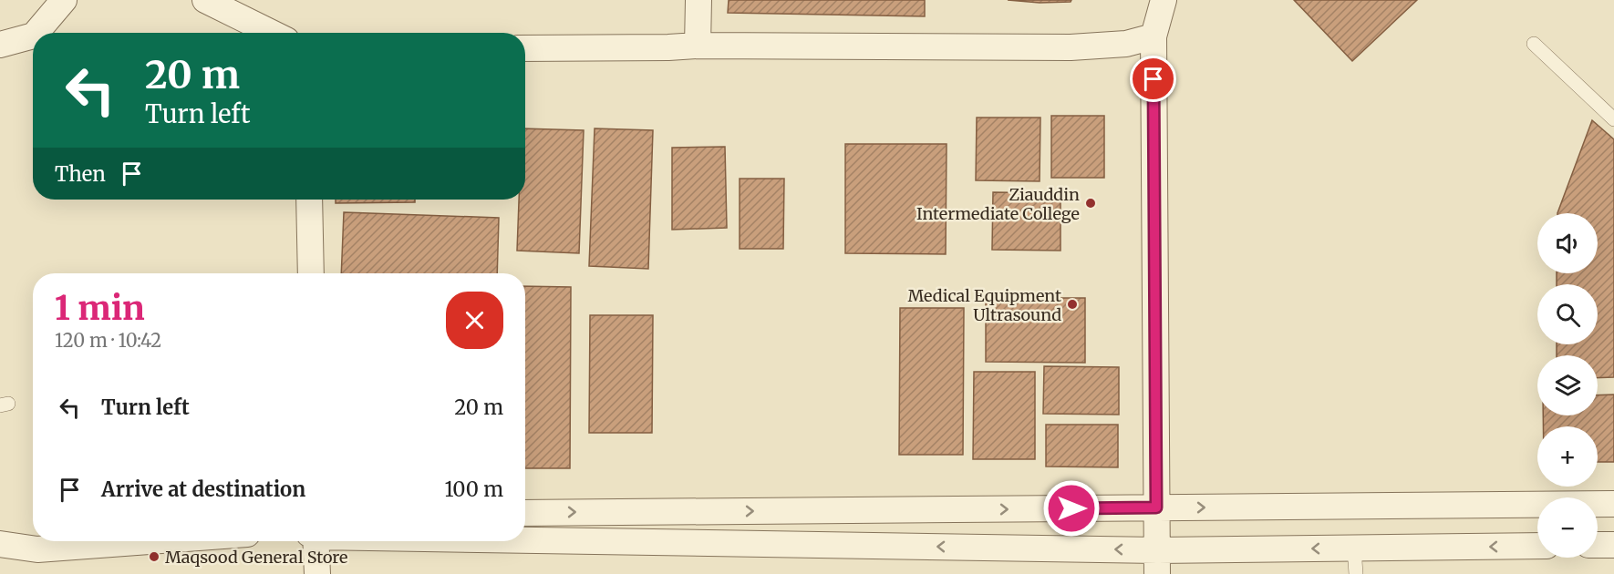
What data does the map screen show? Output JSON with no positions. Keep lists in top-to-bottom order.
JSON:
{
  "places": ["Ziauddin Intermediate College", "Medical Equipment Ultrasound", "Maqsood General Store"],
  "page": {
    "turn": ["20 m", "Turn left"],
    "then": "Then",
    "map_buttons": ["+", "−"],
    "heading": ["1 min", "120 m · 10:42"],
    "list": [
      {
        "name": "Turn left",
        "value": "20 m"
      },
      {
        "name": "Arrive at destination",
        "value": "100 m"
      }
    ]
  }
}
